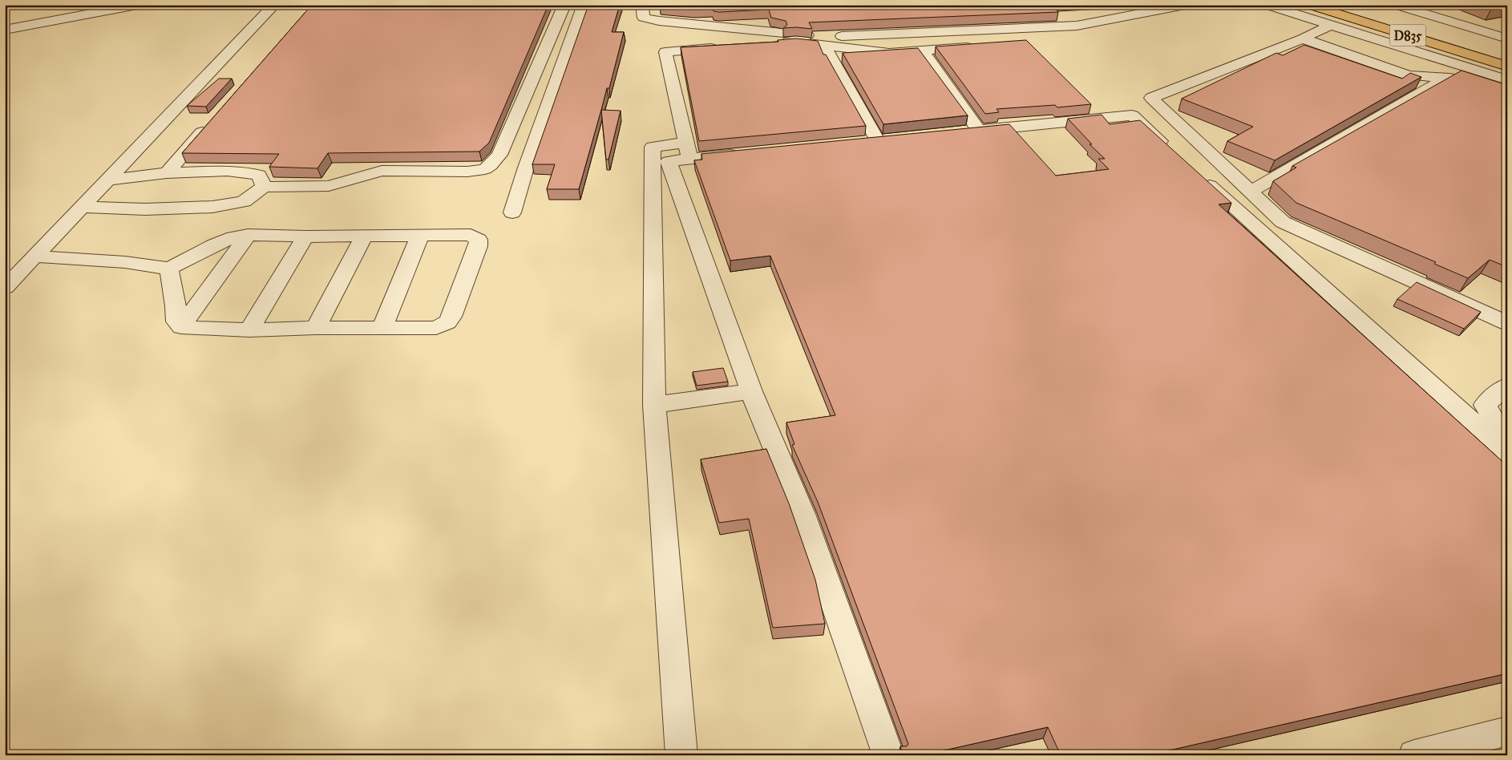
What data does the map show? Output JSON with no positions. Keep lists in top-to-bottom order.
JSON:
{
  "streets": {
    "highway": ["D835"]
  }
}
